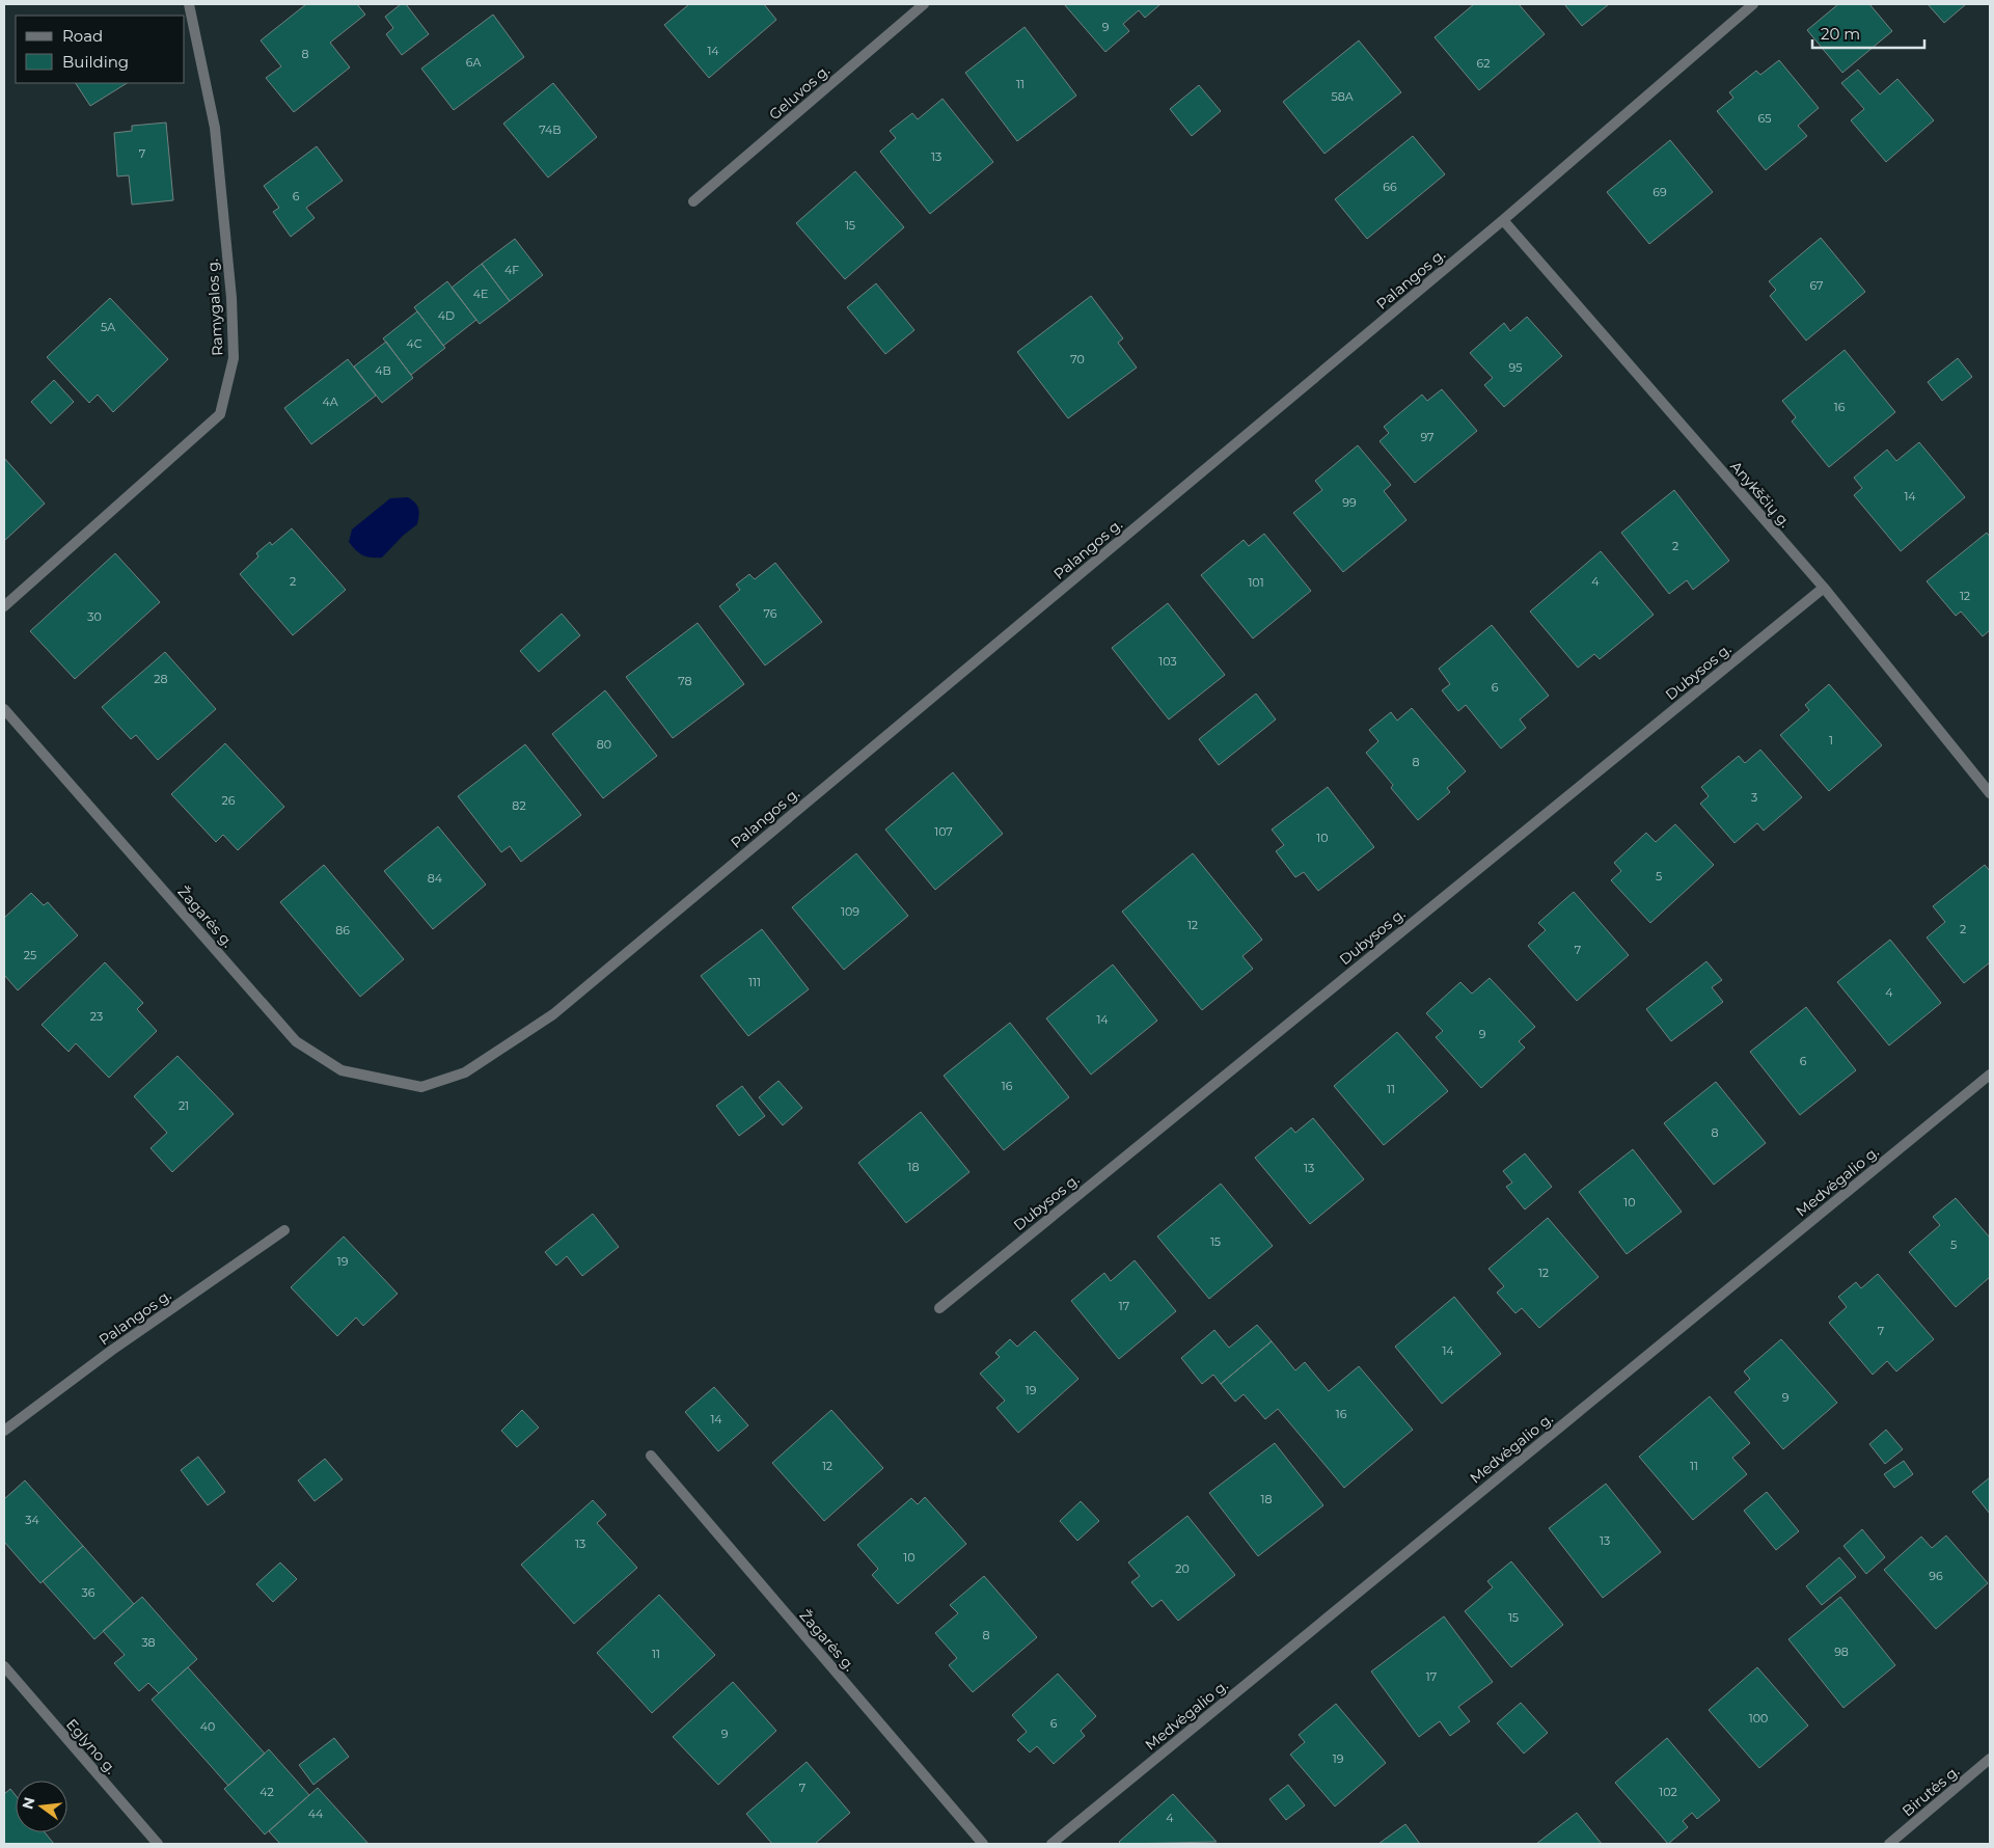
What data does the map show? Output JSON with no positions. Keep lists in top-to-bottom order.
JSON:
{
  "streets": {
    "street": [
      "Geluvos g.",
      "Palangos g.",
      "Ramygalos g.",
      "Anykščių g.",
      "Dubysos g.",
      "Žagarės g.",
      "Medvėgalio g.",
      "Eglyno g.",
      "Birutės g."
    ]
  },
  "crossings": [
    ["Palangos g.", "Anykščių g."],
    ["Palangos g.", "Žagarės g."],
    ["Anykščių g.", "Dubysos g."]
  ],
  "house_numbers": [
    "9",
    "14",
    "8",
    "6A",
    "62",
    "11",
    "58A",
    "65",
    "74B",
    "7",
    "13",
    "66",
    "69",
    "6",
    "15",
    "4F",
    "67",
    "4E",
    "4D",
    "5A",
    "4C",
    "70",
    "95",
    "4B",
    "4A",
    "16",
    "97",
    "14",
    "99",
    "2",
    "2",
    "4",
    "101",
    "12",
    "76",
    "30",
    "103",
    "28",
    "78",
    "6",
    "1",
    "80",
    "8",
    "3",
    "26",
    "82",
    "107",
    "10",
    "5",
    "84",
    "109",
    "12",
    "2",
    "86",
    "7",
    "25",
    "111",
    "4",
    "23",
    "14",
    "9",
    "6",
    "16",
    "11",
    "21",
    "8",
    "18",
    "13",
    "10",
    "15",
    "5",
    "19",
    "12",
    "17",
    "7",
    "14",
    "19",
    "9",
    "16",
    "14",
    "12",
    "11",
    "18",
    "34",
    "13",
    "13",
    "10",
    "20",
    "96",
    "36",
    "15",
    "8",
    "38",
    "98",
    "11",
    "17",
    "100",
    "6",
    "40",
    "9",
    "19",
    "7",
    "42",
    "102",
    "44",
    "4"
  ],
  "legend": ["Road", "Building"],
  "scale_bar": "20 m",
  "north": "left"
}
